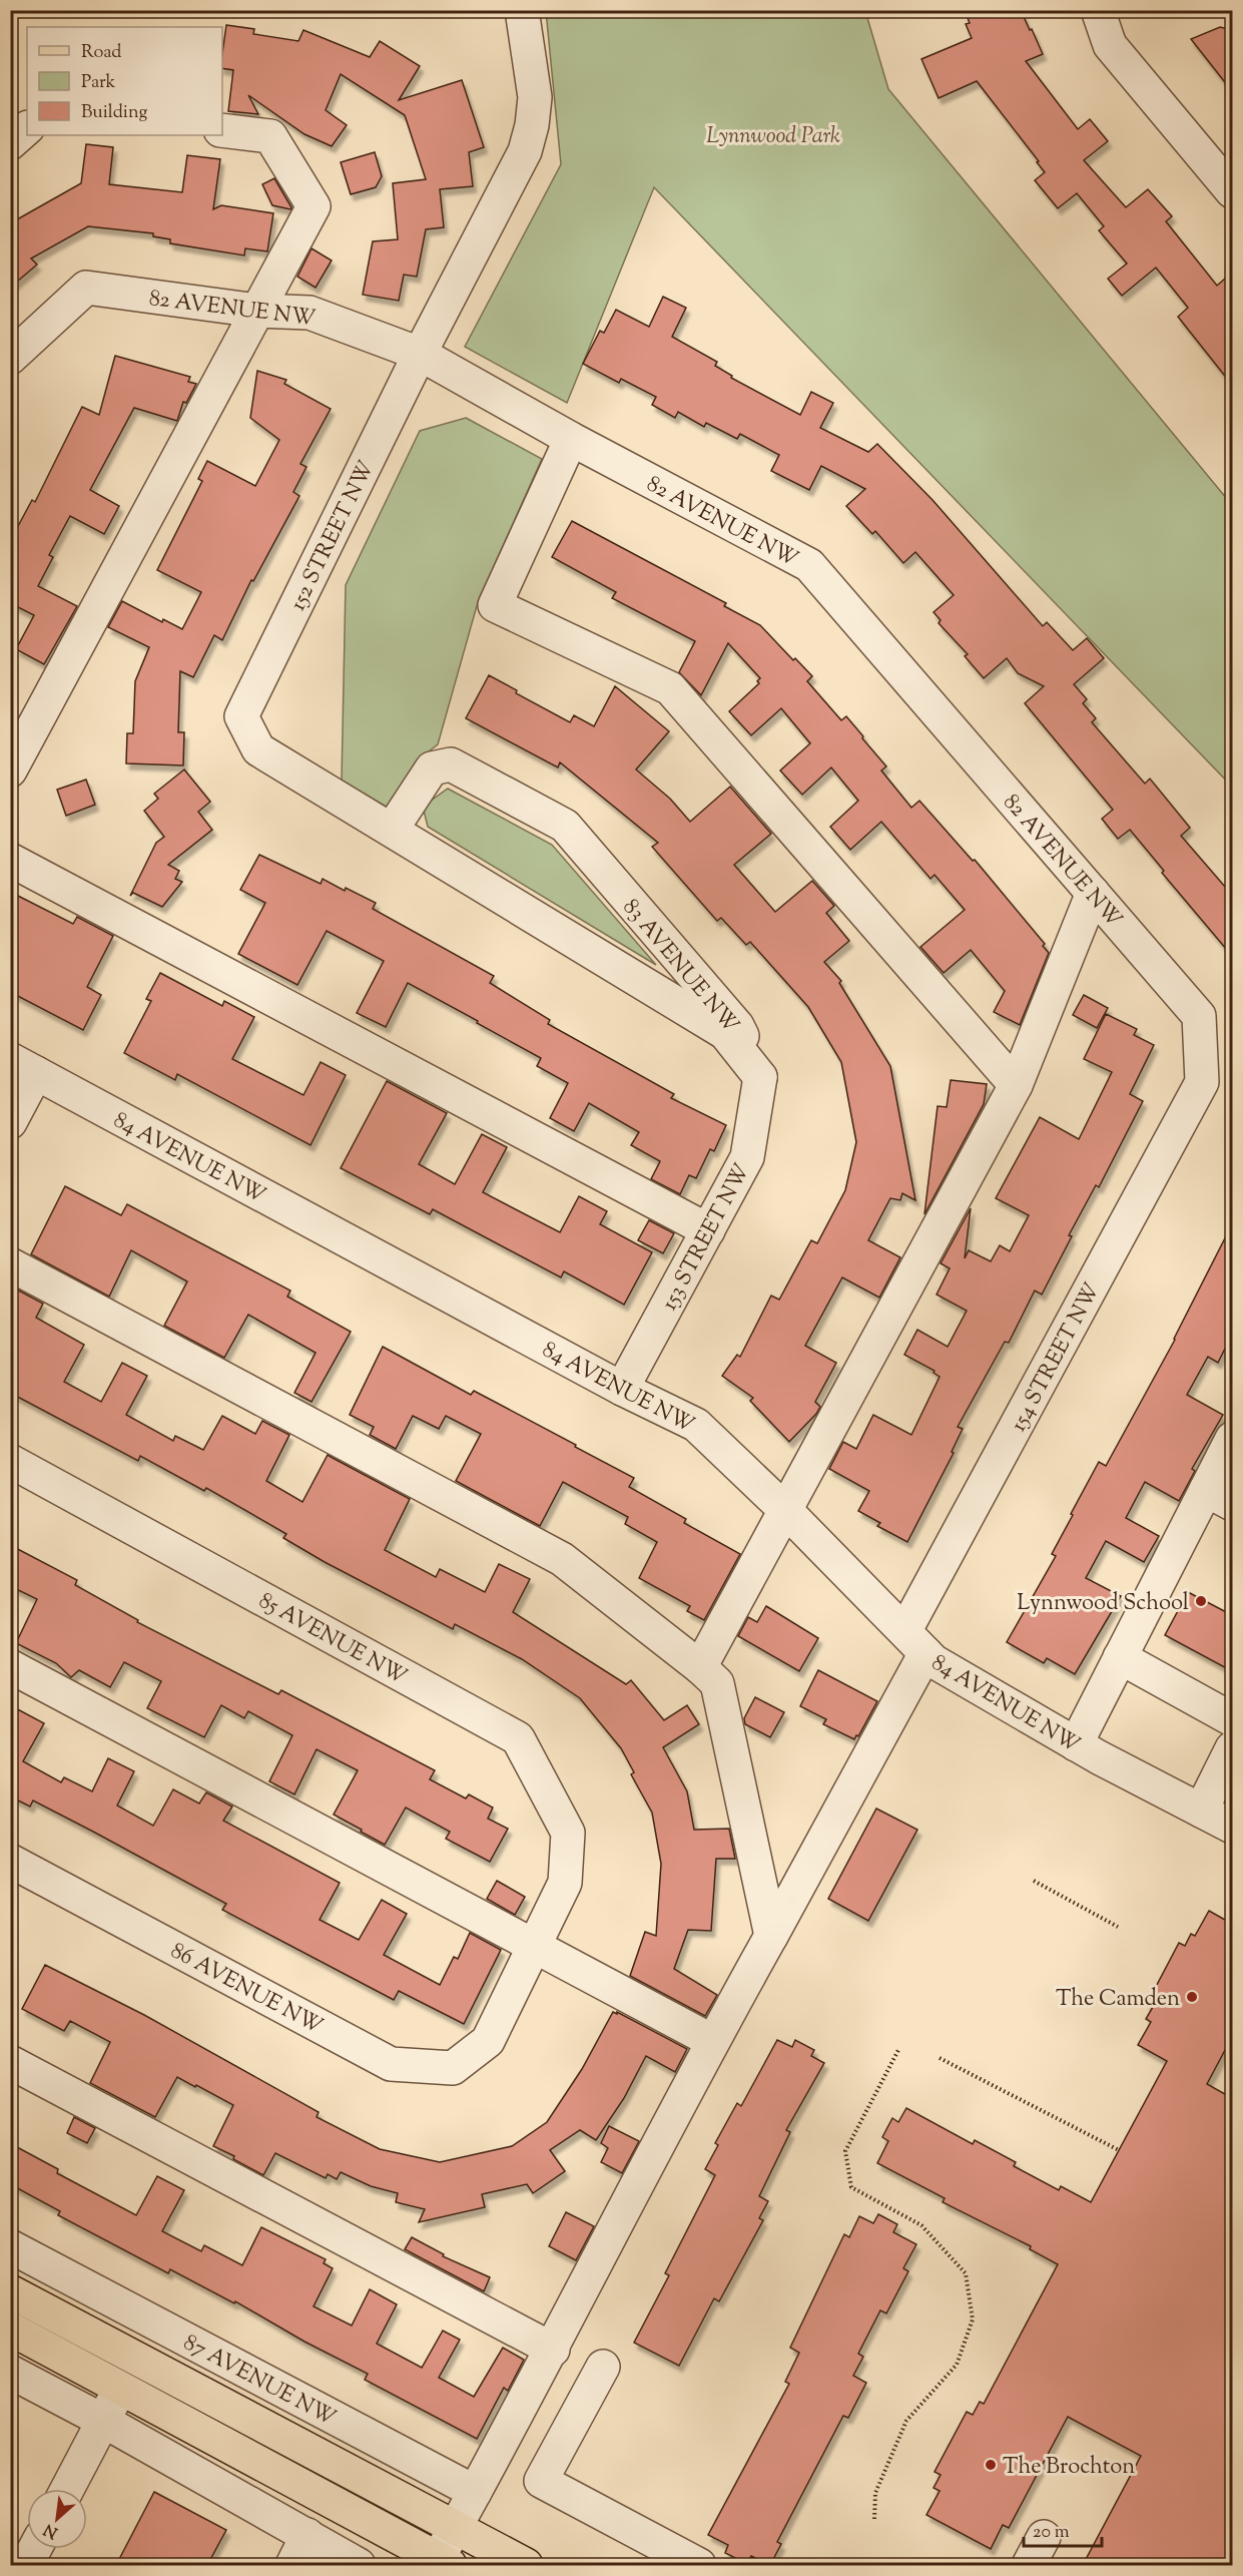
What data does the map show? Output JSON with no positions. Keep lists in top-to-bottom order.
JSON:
{
  "streets": {
    "main road": ["87 AVENUE NW"],
    "street": [
      "82 AVENUE NW",
      "152 STREET NW",
      "83 AVENUE NW",
      "84 AVENUE NW",
      "153 STREET NW",
      "154 STREET NW",
      "85 AVENUE NW",
      "86 AVENUE NW"
    ]
  },
  "crossings": [
    ["82 AVENUE NW", "152 STREET NW"],
    ["82 AVENUE NW", "154 STREET NW"],
    ["152 STREET NW", "83 AVENUE NW"],
    ["83 AVENUE NW", "153 STREET NW"],
    ["84 AVENUE NW", "153 STREET NW"],
    ["84 AVENUE NW", "154 STREET NW"],
    ["154 STREET NW", "87 AVENUE NW"],
    ["85 AVENUE NW", "86 AVENUE NW"]
  ],
  "parks": ["Lynnwood Park"],
  "places": ["Lynnwood School", "The Camden", "The Brochton"],
  "legend": ["Road", "Park", "Building"],
  "scale_bar": "20 m",
  "north": "bottom left"
}
